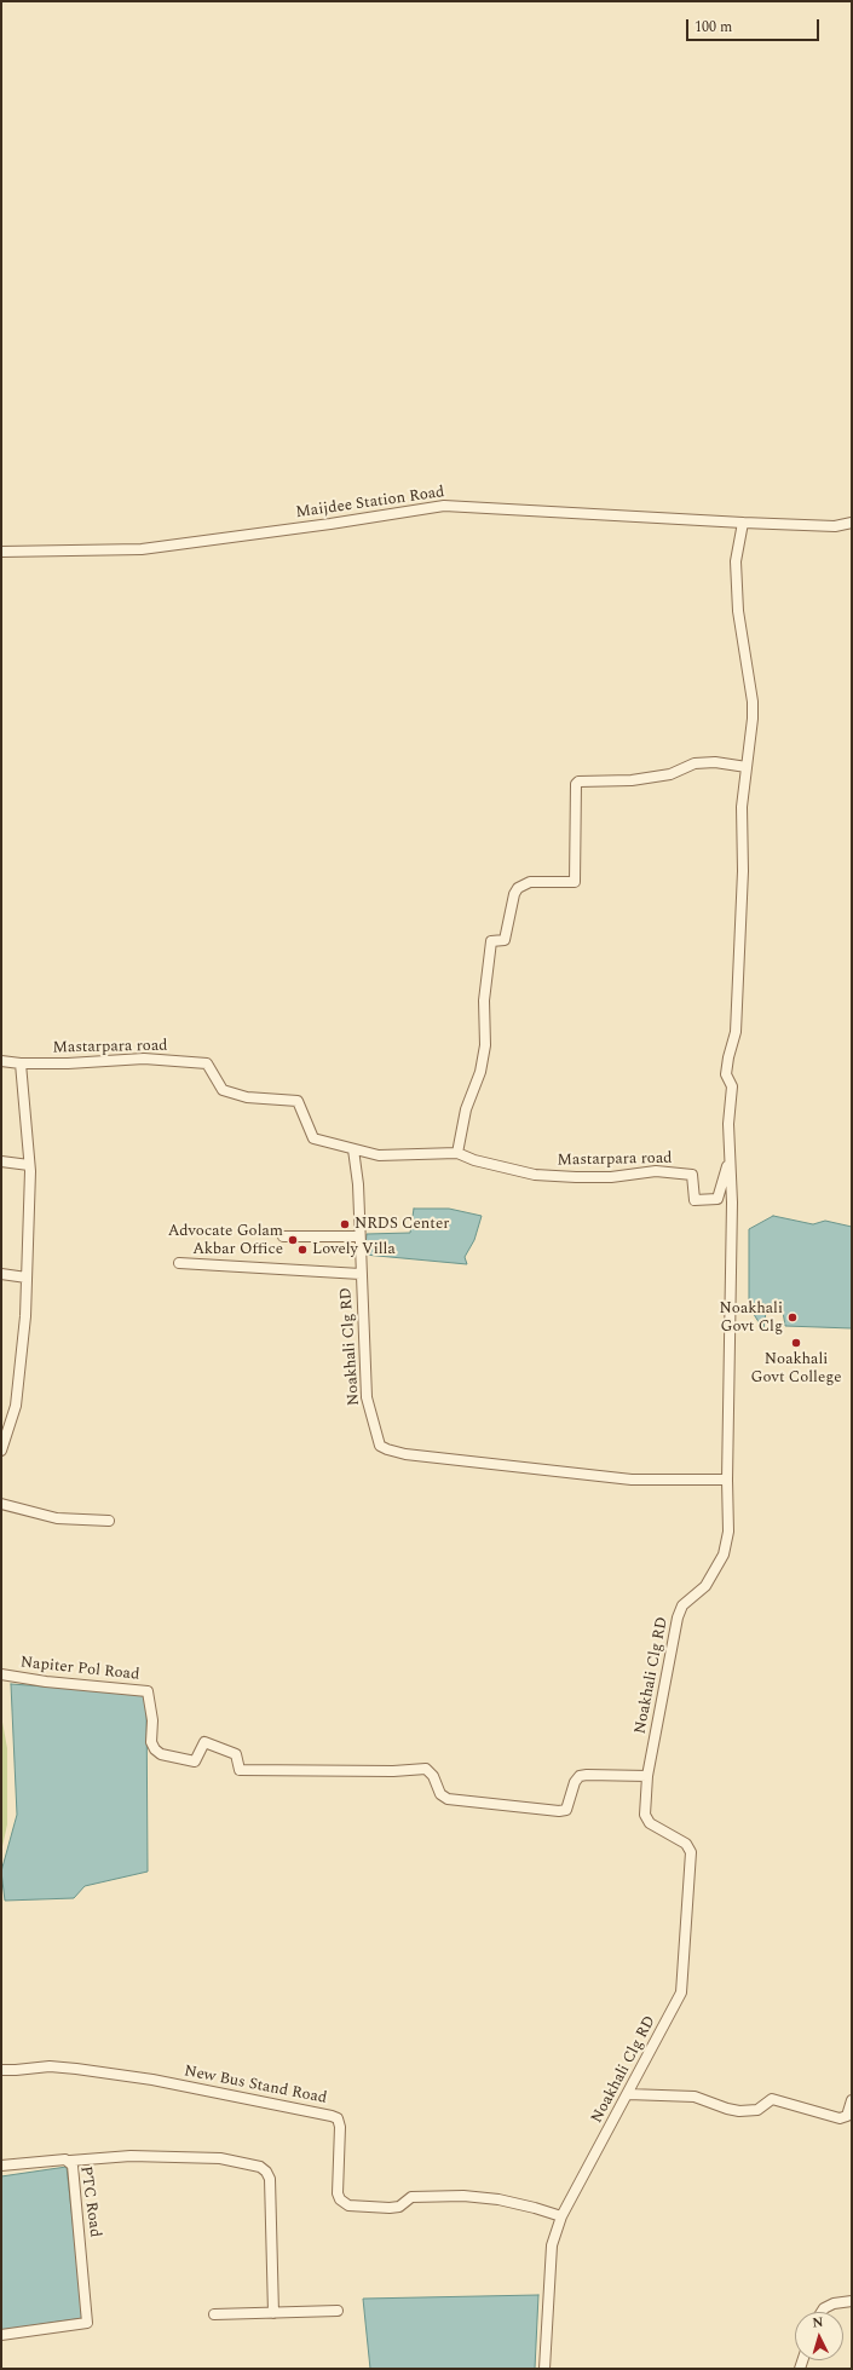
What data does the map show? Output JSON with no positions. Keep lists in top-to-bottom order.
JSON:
{
  "streets": {
    "street": [
      "Maijdee Station Road",
      "Mastarpara road",
      "Noakhali Clg RD",
      "Napiter Pol Road",
      "New Bus Stand Road",
      "PTC Road"
    ]
  },
  "crossings": [
    ["Mastarpara road", "Noakhali Clg RD"],
    ["Noakhali Clg RD", "Napiter Pol Road"],
    ["Noakhali Clg RD", "New Bus Stand Road"]
  ],
  "places": [
    "NRDS Center",
    "Advocate Golam Akbar Office",
    "Lovely Villa",
    "Noakhali Govt Clg",
    "Noakhali Govt College"
  ],
  "scale_bar": "100 m",
  "north": "top"
}
